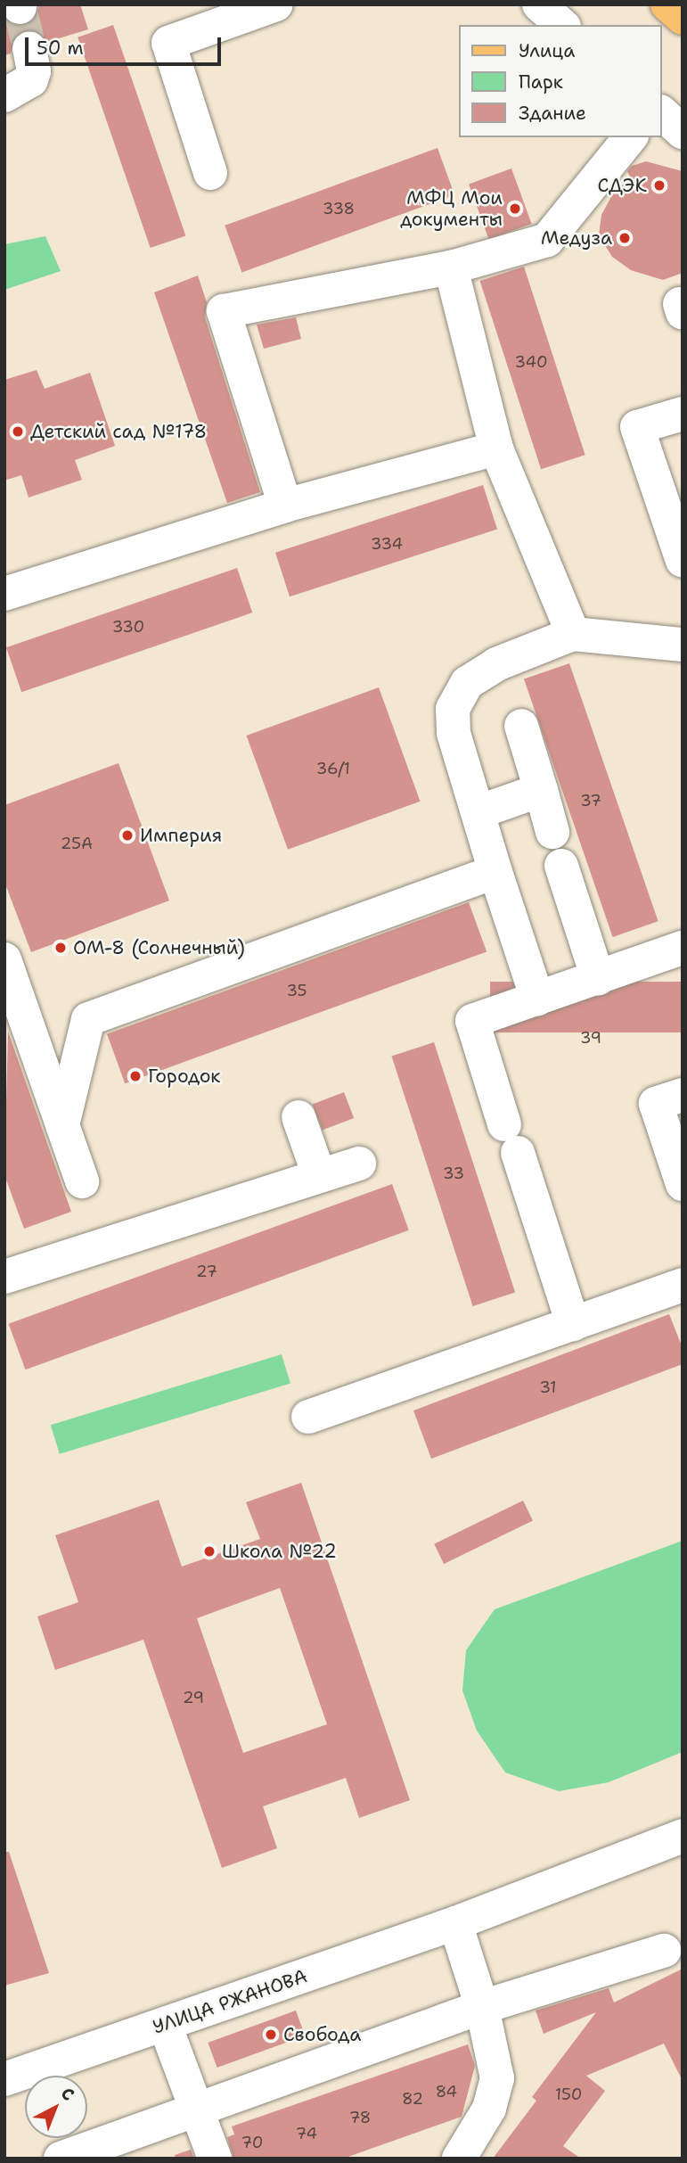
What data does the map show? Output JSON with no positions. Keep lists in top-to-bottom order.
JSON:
{
  "streets": {
    "street": ["УЛИЦА РЖАНОВА"]
  },
  "places": [
    "СДЭК",
    "МФЦ Мои документы",
    "Медуза",
    "Детский сад №178",
    "Империя",
    "ОМ-8 (Солнечный)",
    "Городок",
    "Школа №22",
    "Свобода"
  ],
  "house_numbers": [
    "338",
    "340",
    "334",
    "330",
    "36/1",
    "37",
    "25А",
    "35",
    "39",
    "33",
    "27",
    "31",
    "29",
    "84",
    "150",
    "82",
    "78",
    "74",
    "70"
  ],
  "legend": ["Улица", "Парк", "Здание"],
  "scale_bar": "50 m",
  "north": "top right"
}
